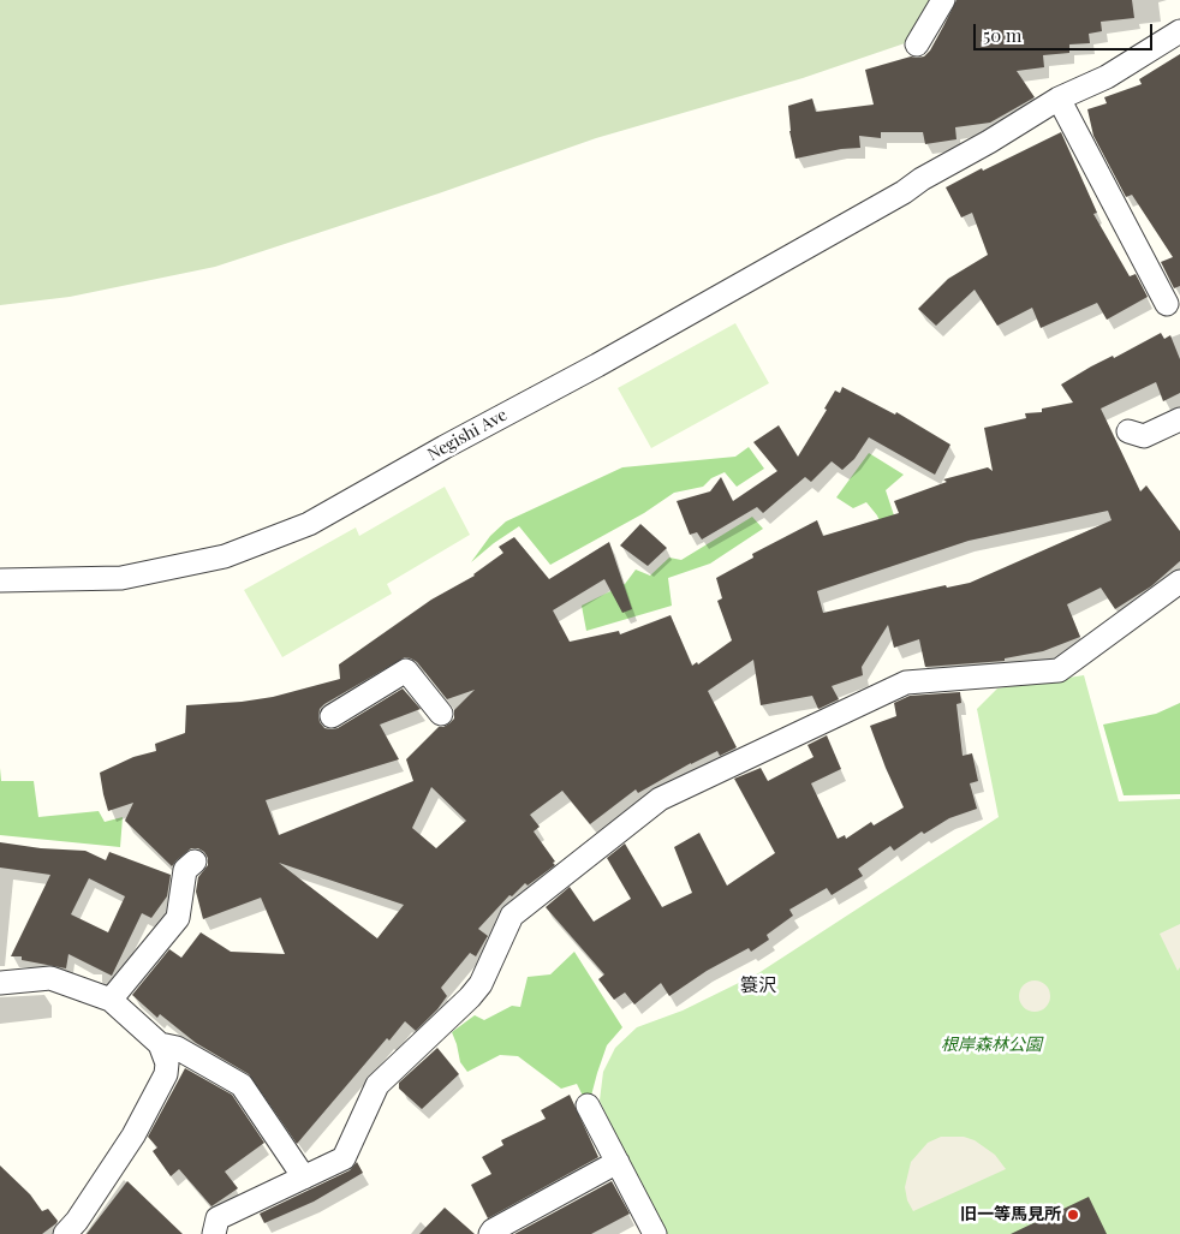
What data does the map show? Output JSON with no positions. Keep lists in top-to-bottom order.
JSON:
{
  "streets": {
    "street": ["Negishi Ave"]
  },
  "districts": ["簑沢"],
  "parks": ["根岸森林公園"],
  "places": ["旧一等馬見所"],
  "scale_bar": "50 m"
}
